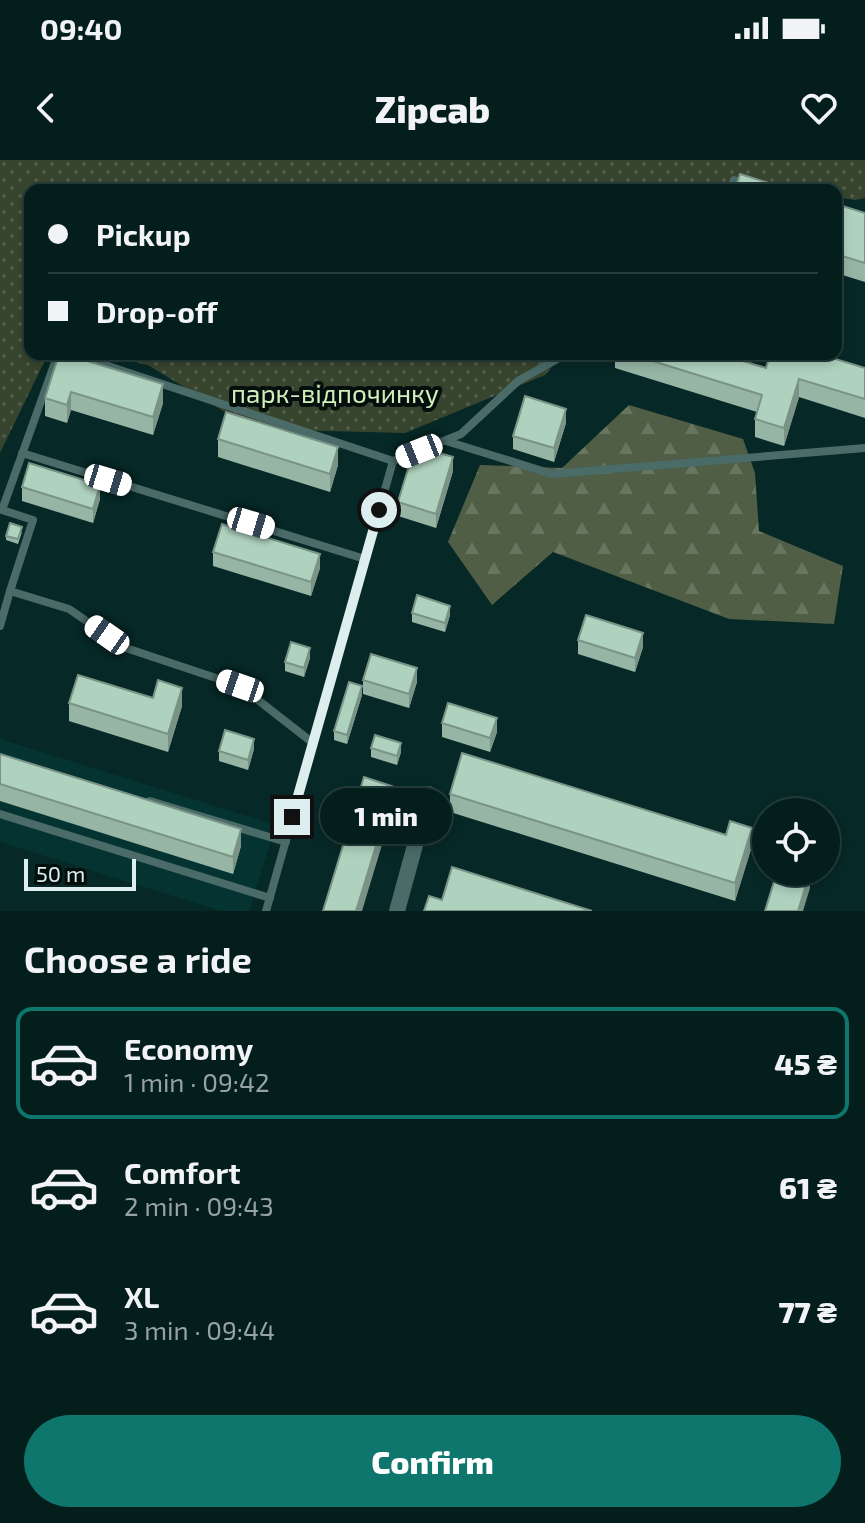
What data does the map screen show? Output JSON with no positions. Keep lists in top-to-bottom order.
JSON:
{
  "parks": ["парк-відпочинку"],
  "scale_bar": "50 m",
  "page": {
    "status": "09:40",
    "header": "Zipcab",
    "banner": ["Pickup", "Drop-off"],
    "bubble": "1 min",
    "scale": "50 m",
    "heading": "Choose a ride",
    "list": [
      {
        "name": "Economy",
        "note": "1 min · 09:42",
        "value": "45 ₴"
      },
      {
        "name": "Comfort",
        "note": "2 min · 09:43",
        "value": "61 ₴"
      },
      {
        "name": "XL",
        "note": "3 min · 09:44",
        "value": "77 ₴"
      }
    ],
    "buttons": "Confirm"
  }
}
